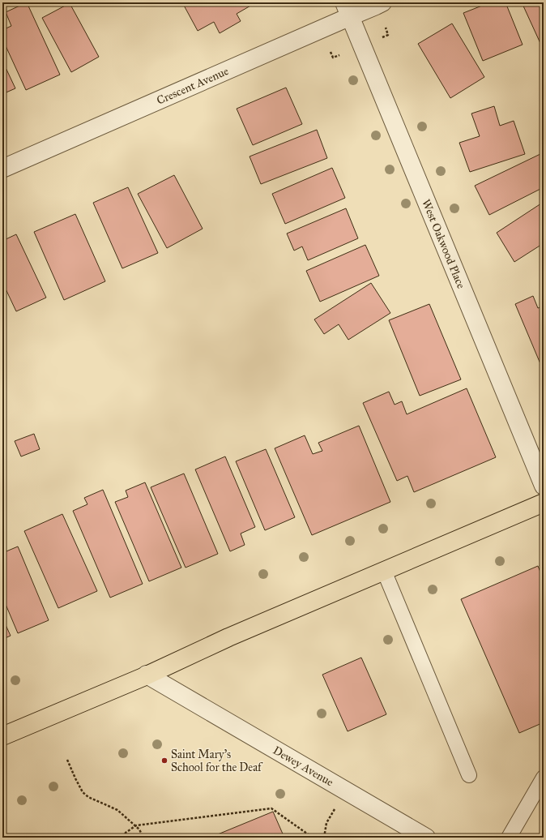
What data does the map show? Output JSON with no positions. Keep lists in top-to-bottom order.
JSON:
{
  "streets": {
    "street": ["Crescent Avenue", "West Oakwood Place", "Dewey Avenue"]
  },
  "crossings": [
    ["Crescent Avenue", "West Oakwood Place"]
  ],
  "places": ["Saint Mary's School for the Deaf"]
}
